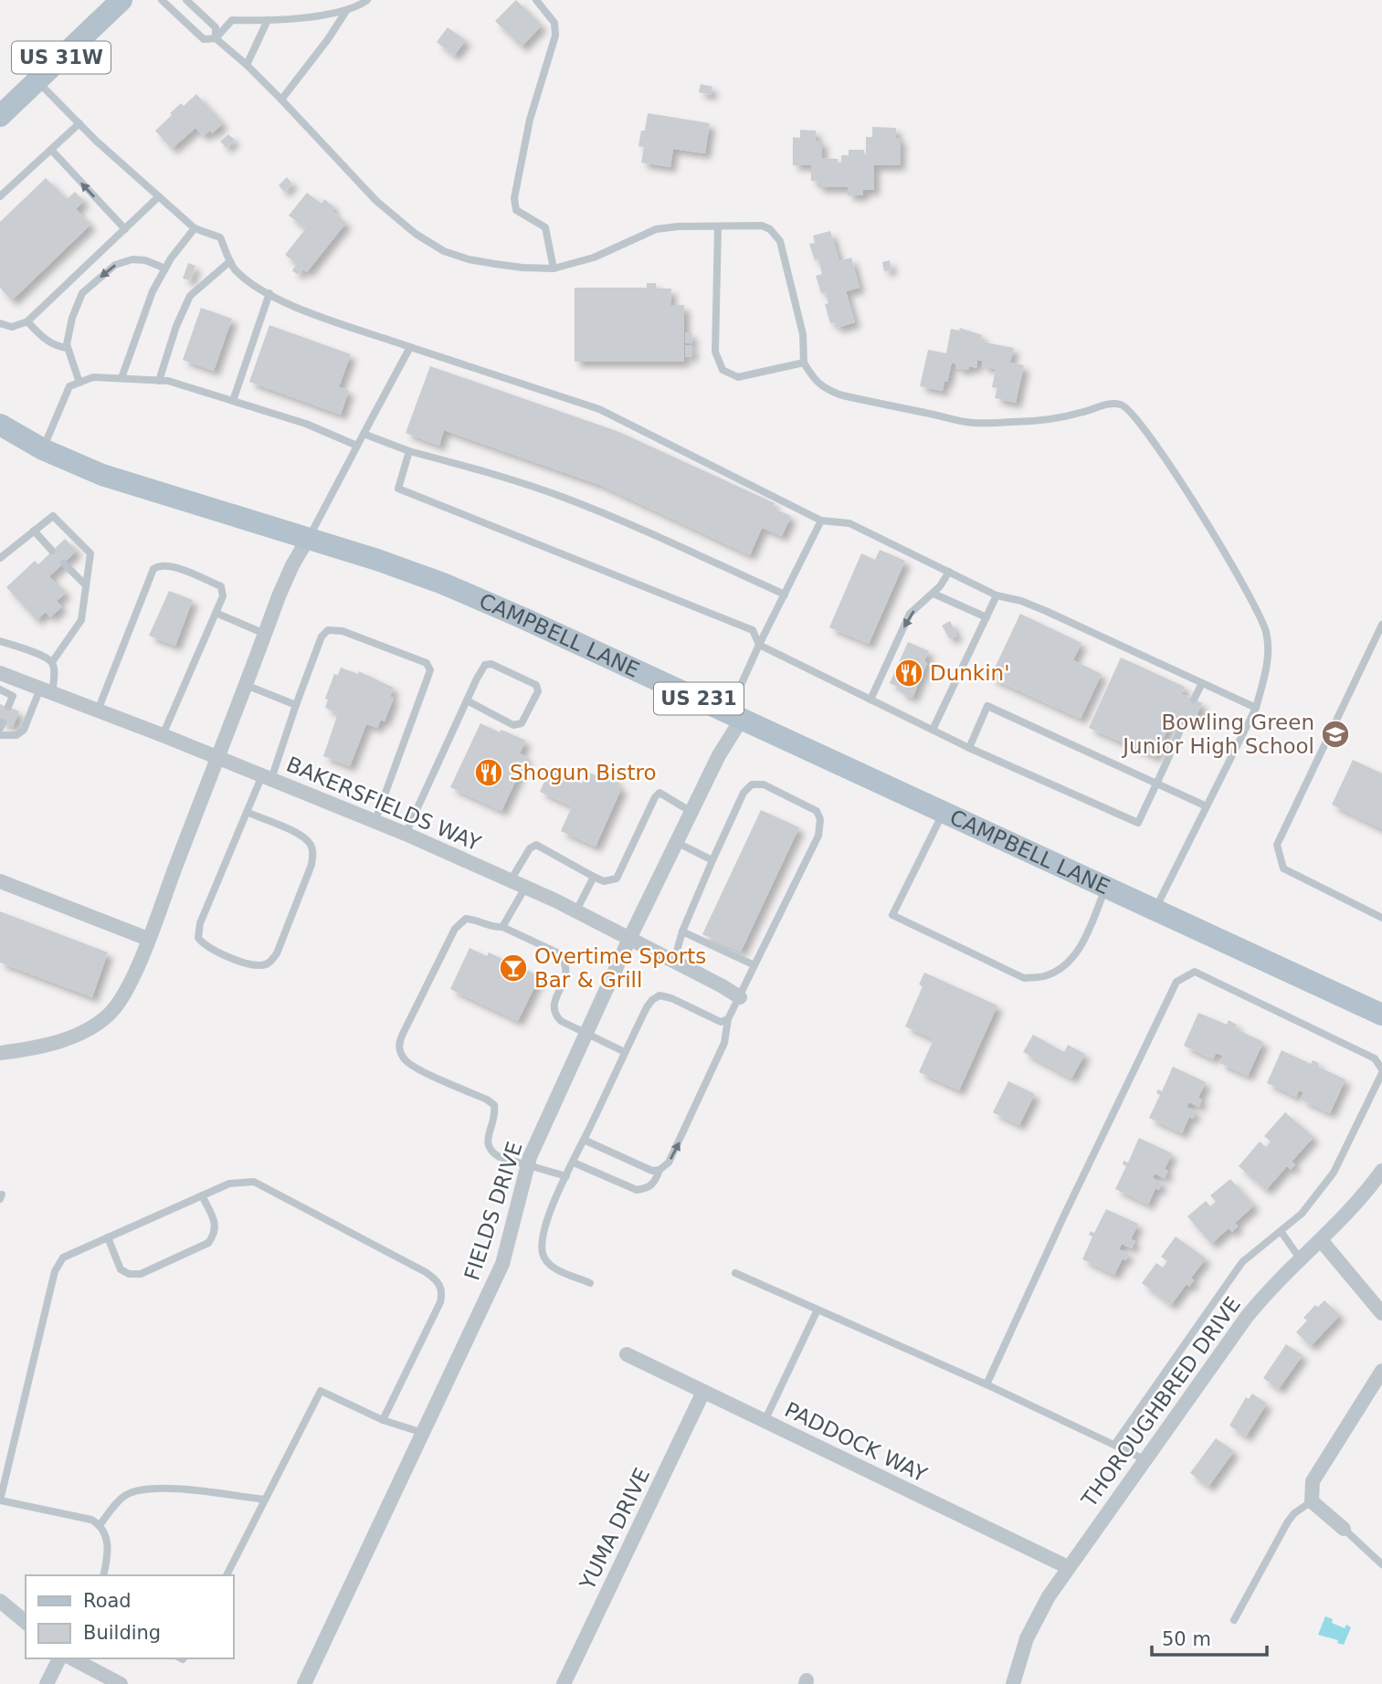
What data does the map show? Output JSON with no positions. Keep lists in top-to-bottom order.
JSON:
{
  "streets": {
    "main road": ["US 31W", "CAMPBELL LANE", "US 231"],
    "street": [
      "BAKERSFIELDS WAY",
      "FIELDS DRIVE",
      "THOROUGHBRED DRIVE",
      "PADDOCK WAY",
      "YUMA DRIVE"
    ]
  },
  "crossings": [
    ["CAMPBELL LANE", "FIELDS DRIVE"],
    ["BAKERSFIELDS WAY", "FIELDS DRIVE"],
    ["THOROUGHBRED DRIVE", "PADDOCK WAY"],
    ["PADDOCK WAY", "YUMA DRIVE"]
  ],
  "places": {
    "restaurant": ["Dunkin'", "Shogun Bistro"],
    "school or university": ["Bowling Green Junior High School"],
    "bar": ["Overtime Sports Bar & Grill"]
  },
  "legend": ["Road", "Building"],
  "scale_bar": "50 m"
}
